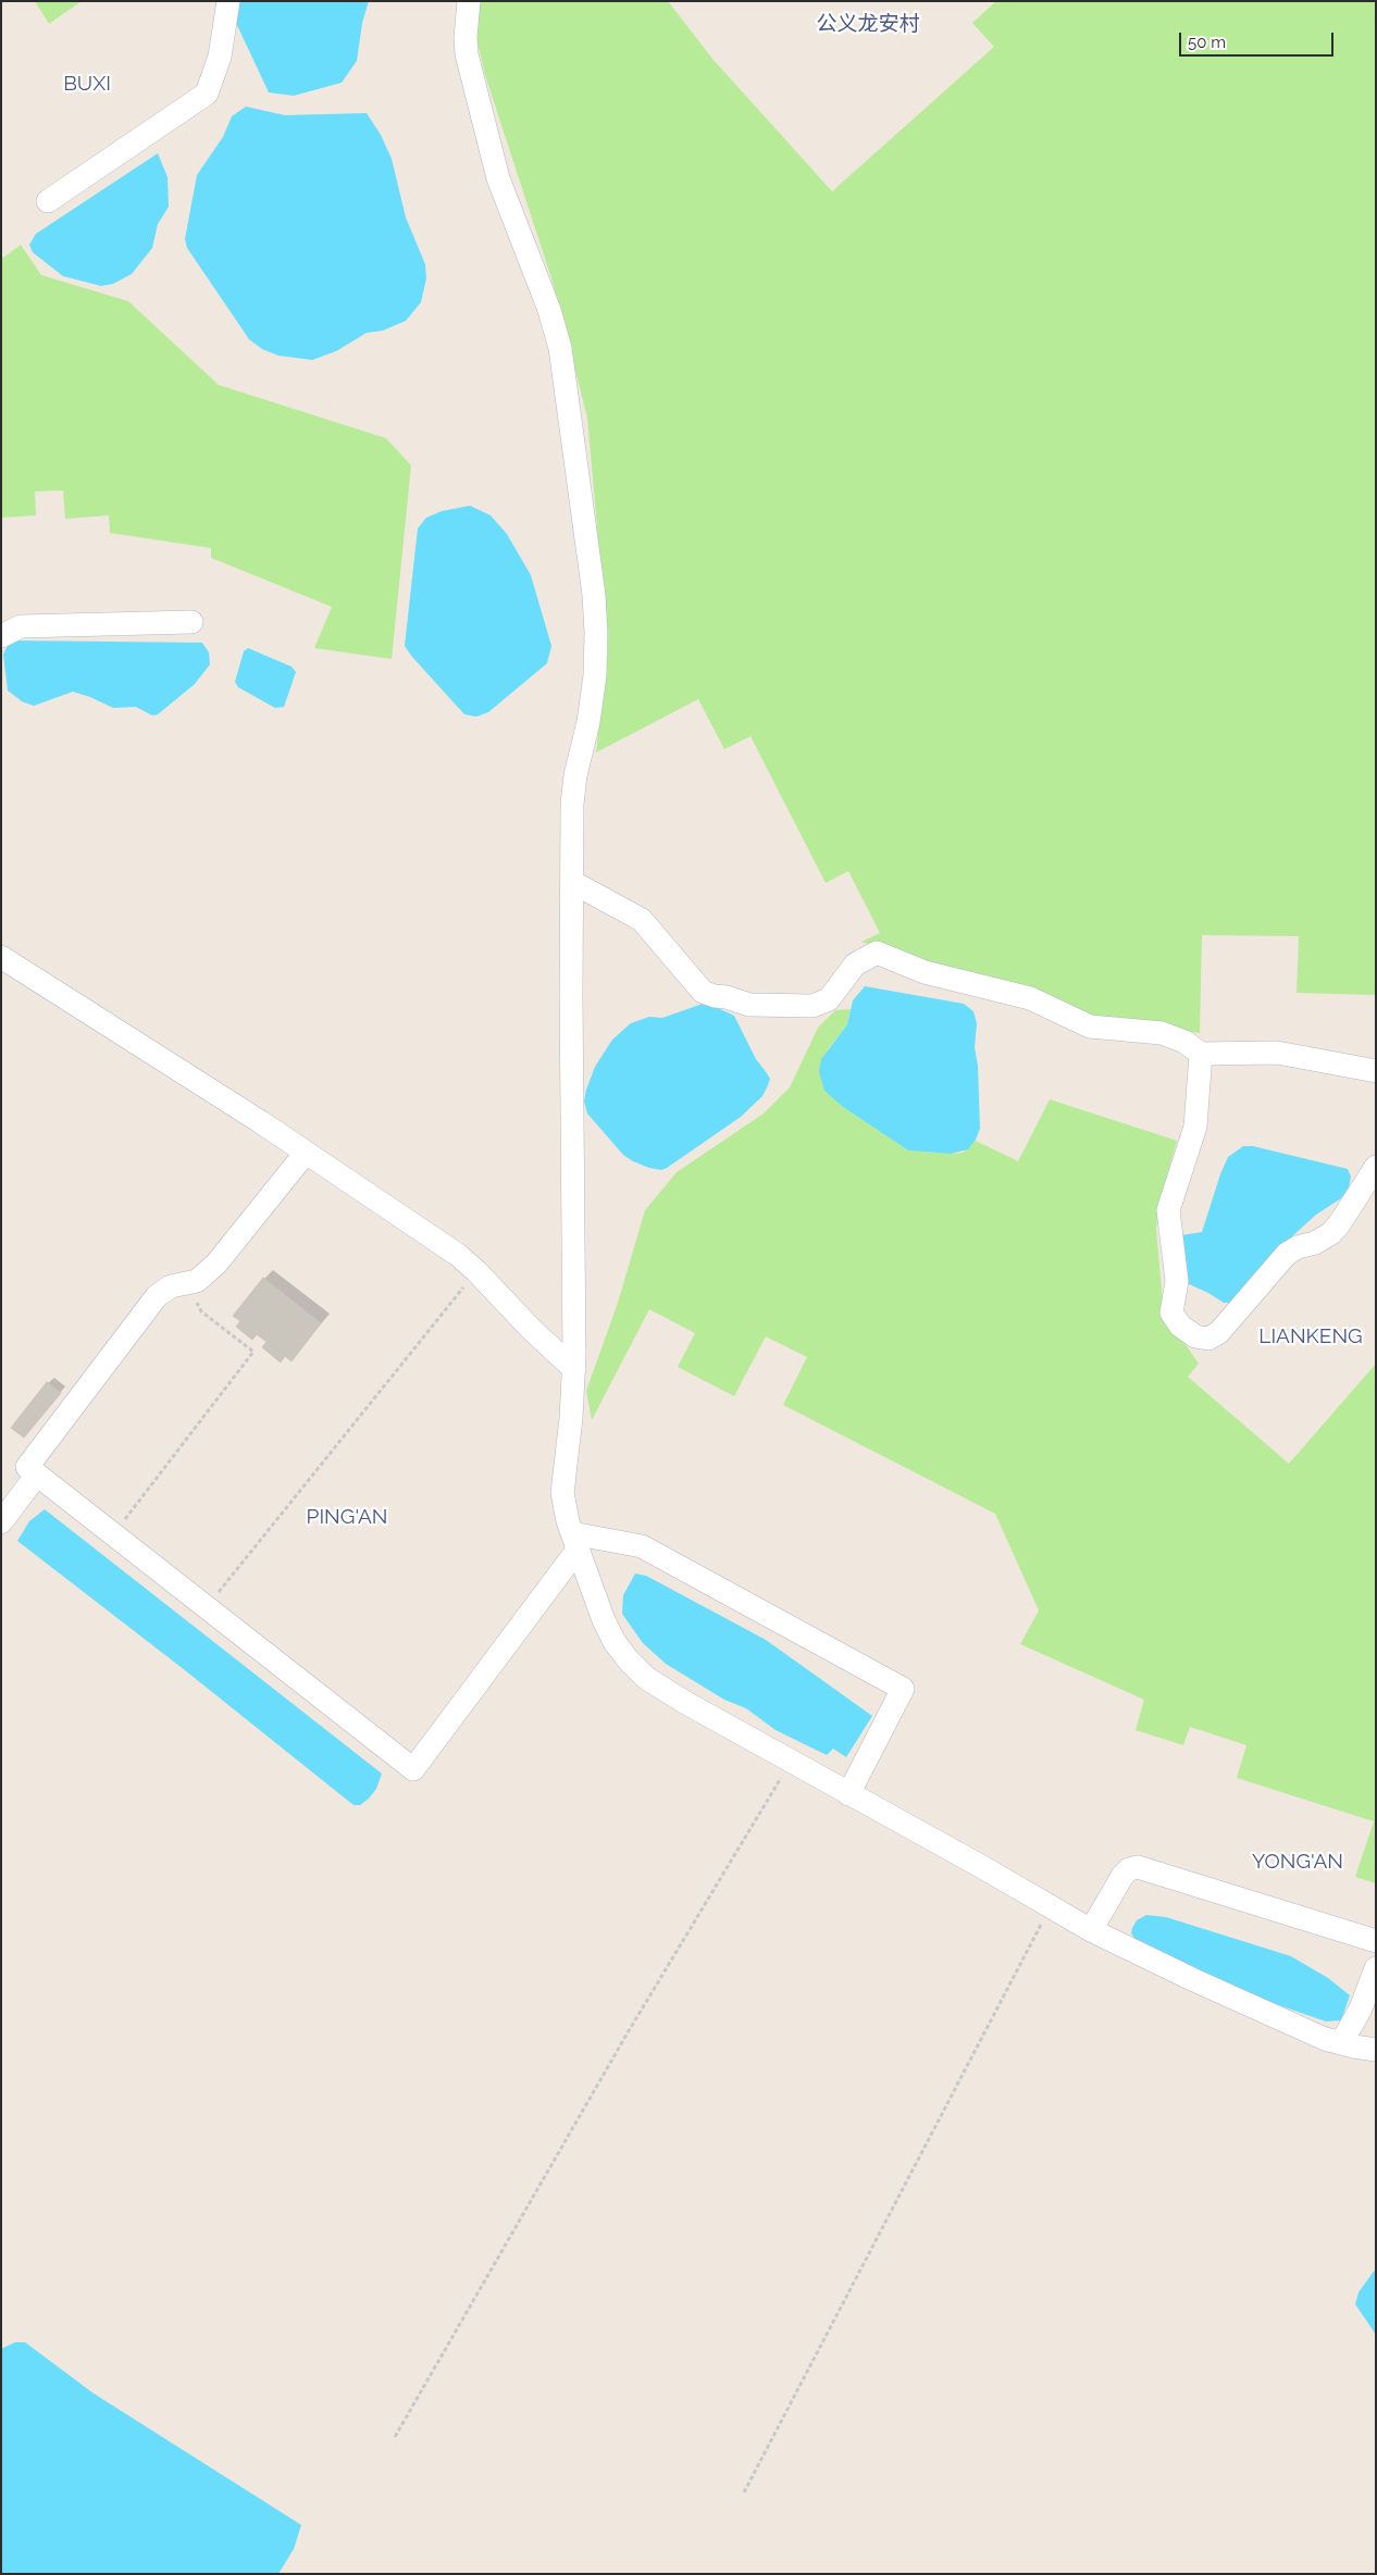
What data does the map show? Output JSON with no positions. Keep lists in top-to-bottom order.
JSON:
{
  "districts": [
    "公义龙安村",
    "BUXI",
    "LIANKENG",
    "PING'AN",
    "YONG'AN"
  ],
  "scale_bar": "50 m"
}
